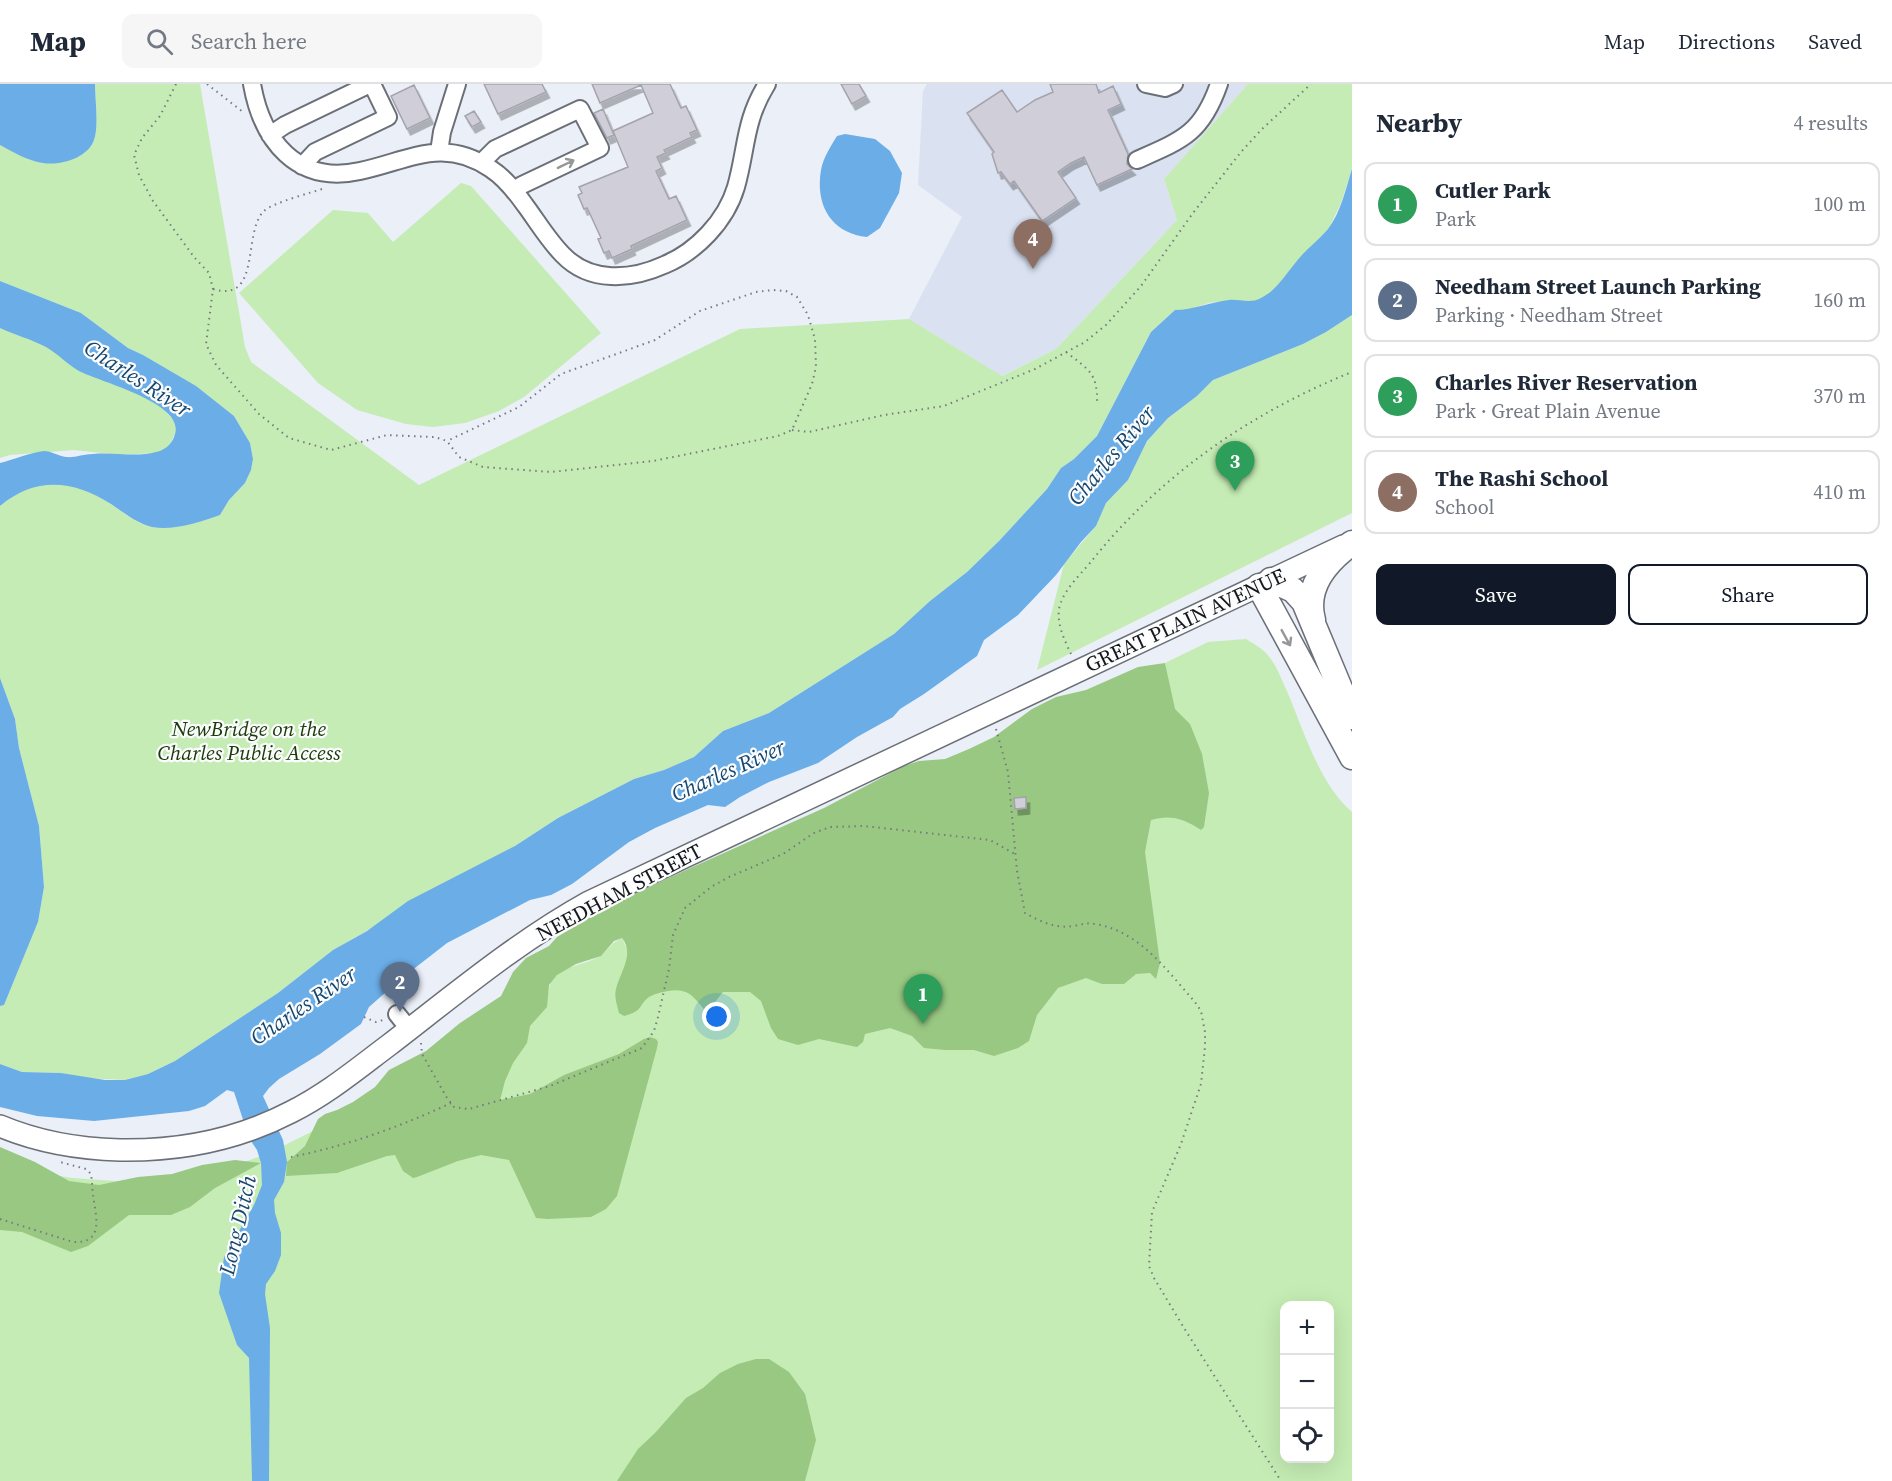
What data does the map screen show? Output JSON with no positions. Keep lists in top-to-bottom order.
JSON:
{
  "streets": {
    "main road": ["GREAT PLAIN AVENUE", "NEEDHAM STREET"]
  },
  "crossings": [
    ["GREAT PLAIN AVENUE", "NEEDHAM STREET"]
  ],
  "water": ["Charles River", "Long Ditch"],
  "parks": ["NewBridge on the Charles Public Access"],
  "page": {
    "header": "Map",
    "search": "Search here",
    "nav": ["Map", "Directions", "Saved"],
    "heading": ["Nearby", "4 results"],
    "list": [
      {
        "mark": "1",
        "name": "Cutler Park",
        "note": "Park",
        "value": "100 m"
      },
      {
        "mark": "2",
        "name": "Needham Street Launch Parking",
        "note": "Parking · Needham Street",
        "value": "160 m"
      },
      {
        "mark": "3",
        "name": "Charles River Reservation",
        "note": "Park · Great Plain Avenue",
        "value": "370 m"
      },
      {
        "mark": "4",
        "name": "The Rashi School",
        "note": "School",
        "value": "410 m"
      }
    ],
    "pins": [
      "4",
      "3",
      "2",
      "1"
    ],
    "buttons": ["Save", "Share"],
    "map_buttons": ["+", "−"]
  }
}
